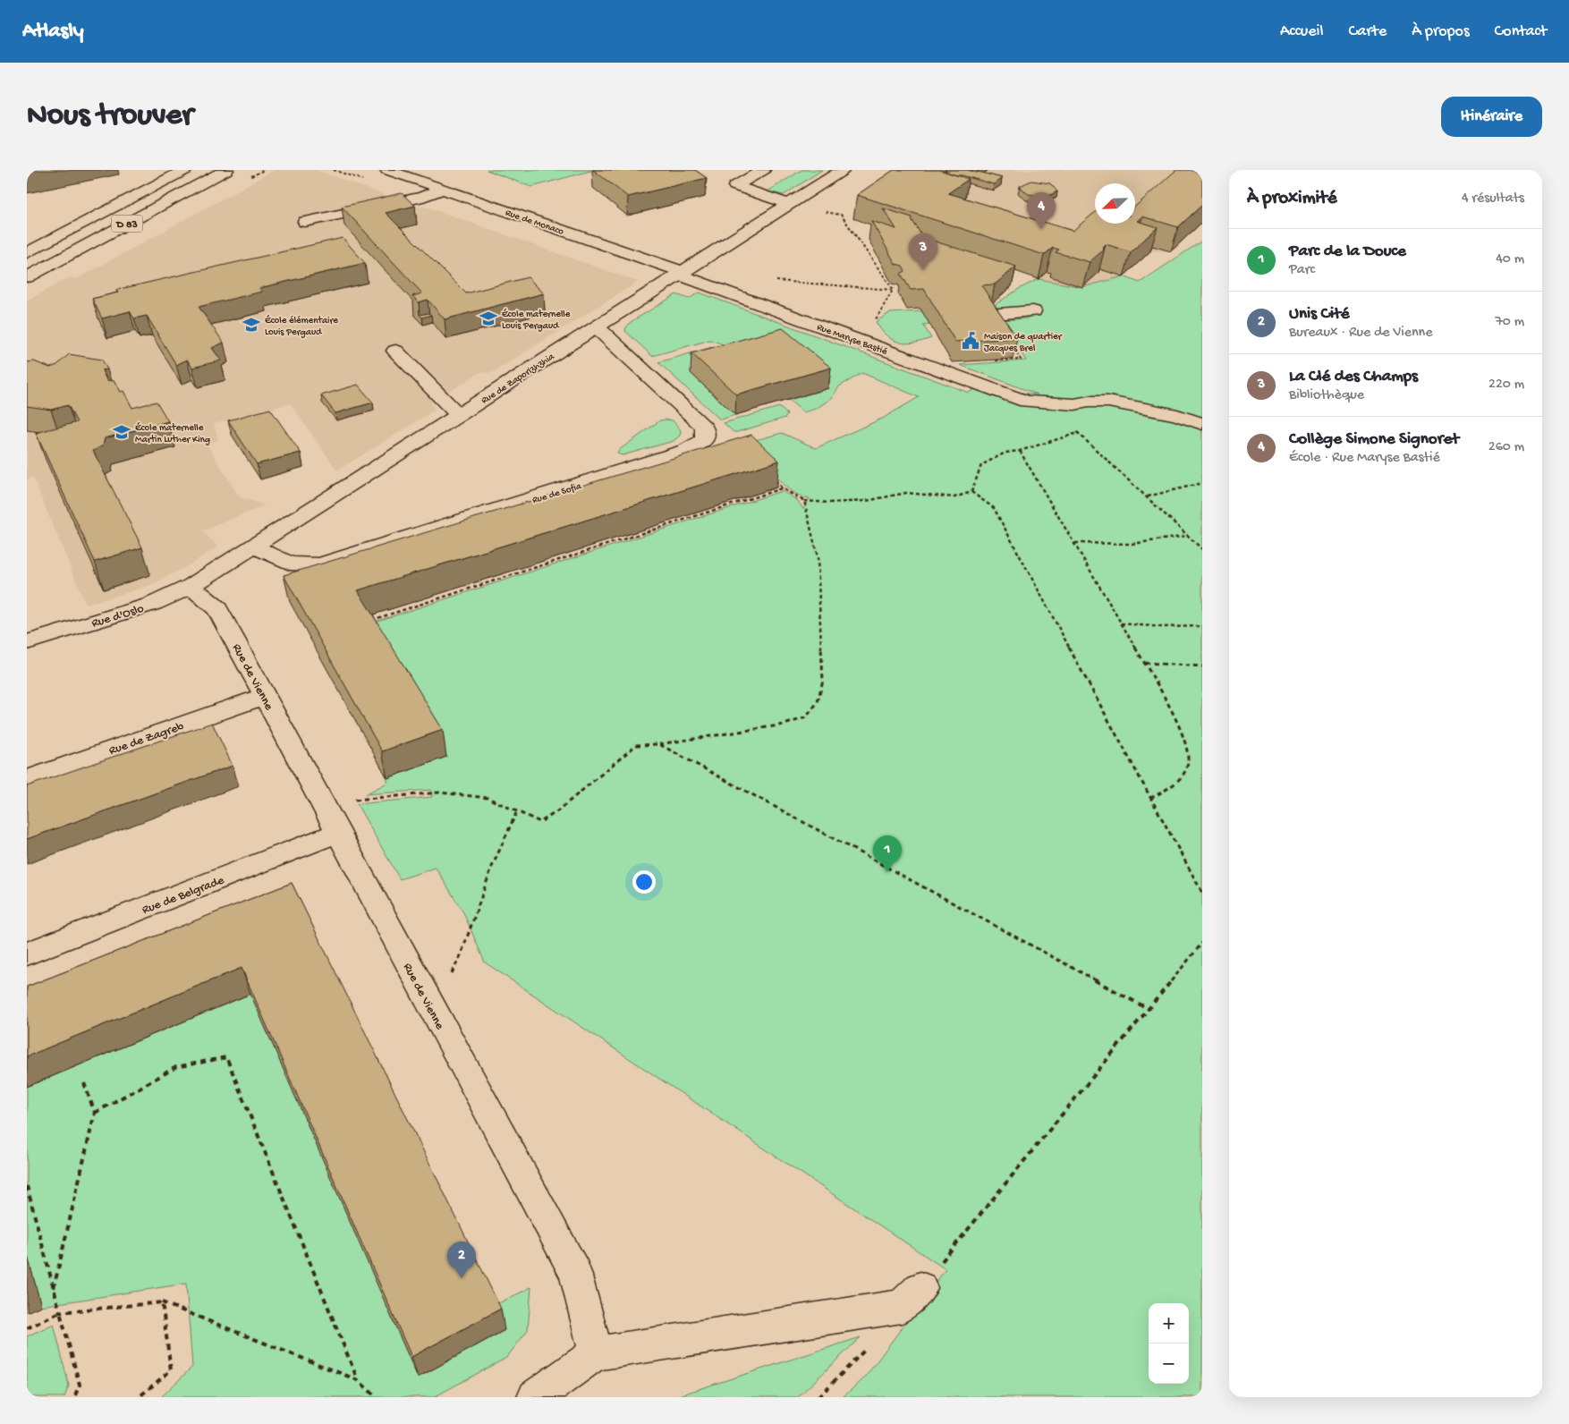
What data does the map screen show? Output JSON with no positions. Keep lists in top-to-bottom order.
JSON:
{
  "streets": {
    "street": [
      "Rue de Monaco",
      "D 83",
      "Rue Maryse Bastié",
      "Rue de Zaporizhzhia",
      "Rue de Sofia",
      "Rue d'Oslo",
      "Rue de Vienne",
      "Rue de Zagreb",
      "Rue de Belgrade"
    ]
  },
  "crossings": [
    ["Rue de Monaco", "Rue Maryse Bastié"],
    ["Rue de Monaco", "Rue de Zaporizhzhia"],
    ["Rue Maryse Bastié", "Rue de Zaporizhzhia"],
    ["Rue de Zaporizhzhia", "Rue de Sofia"],
    ["Rue de Zaporizhzhia", "Rue d'Oslo"],
    ["Rue de Zaporizhzhia", "Rue de Vienne"],
    ["Rue d'Oslo", "Rue de Vienne"],
    ["Rue de Vienne", "Rue de Zagreb"],
    ["Rue de Vienne", "Rue de Belgrade"]
  ],
  "places": {
    "school or university": ["École maternelle Louis Pergaud", "École élémentaire Louis Pergaud", "École maternelle Martin Luther King"],
    "public building": ["Maison de quartier Jacques Brel"]
  },
  "north": "bottom left",
  "page": {
    "header": "Atlasly",
    "nav": [
      "Accueil",
      "Carte",
      "À propos",
      "Contact"
    ],
    "buttons": "Itinéraire",
    "title": "Nous trouver",
    "heading": ["À proximité", "4 résultats"],
    "pins": [
      "4",
      "3",
      "1",
      "2"
    ],
    "list": [
      {
        "mark": "1",
        "name": "Parc de la Douce",
        "note": "Parc",
        "value": "40 m"
      },
      {
        "mark": "2",
        "name": "Unis Cité",
        "note": "Bureaux · Rue de Vienne",
        "value": "70 m"
      },
      {
        "mark": "3",
        "name": "La Clé des Champs",
        "note": "Bibliothèque",
        "value": "220 m"
      },
      {
        "mark": "4",
        "name": "Collège Simone Signoret",
        "note": "École · Rue Maryse Bastié",
        "value": "260 m"
      }
    ],
    "map_buttons": ["+", "−"]
  }
}
